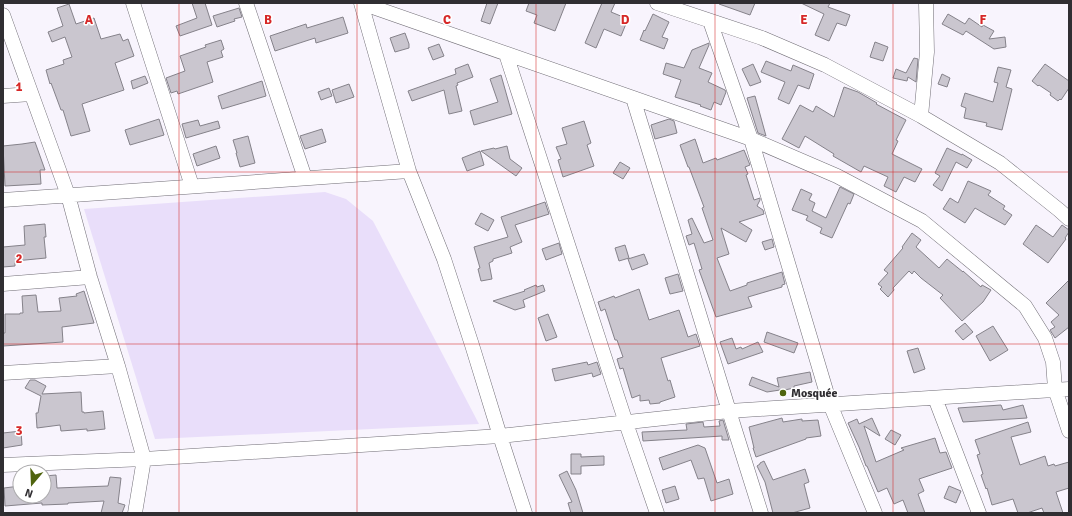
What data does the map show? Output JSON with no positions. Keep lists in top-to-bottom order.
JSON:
{
  "places": ["Mosquée"],
  "north": "bottom",
  "grid": {
    "columns": [
      "A",
      "B",
      "C",
      "D",
      "E",
      "F"
    ],
    "rows": ["1", "2", "3"]
  }
}
